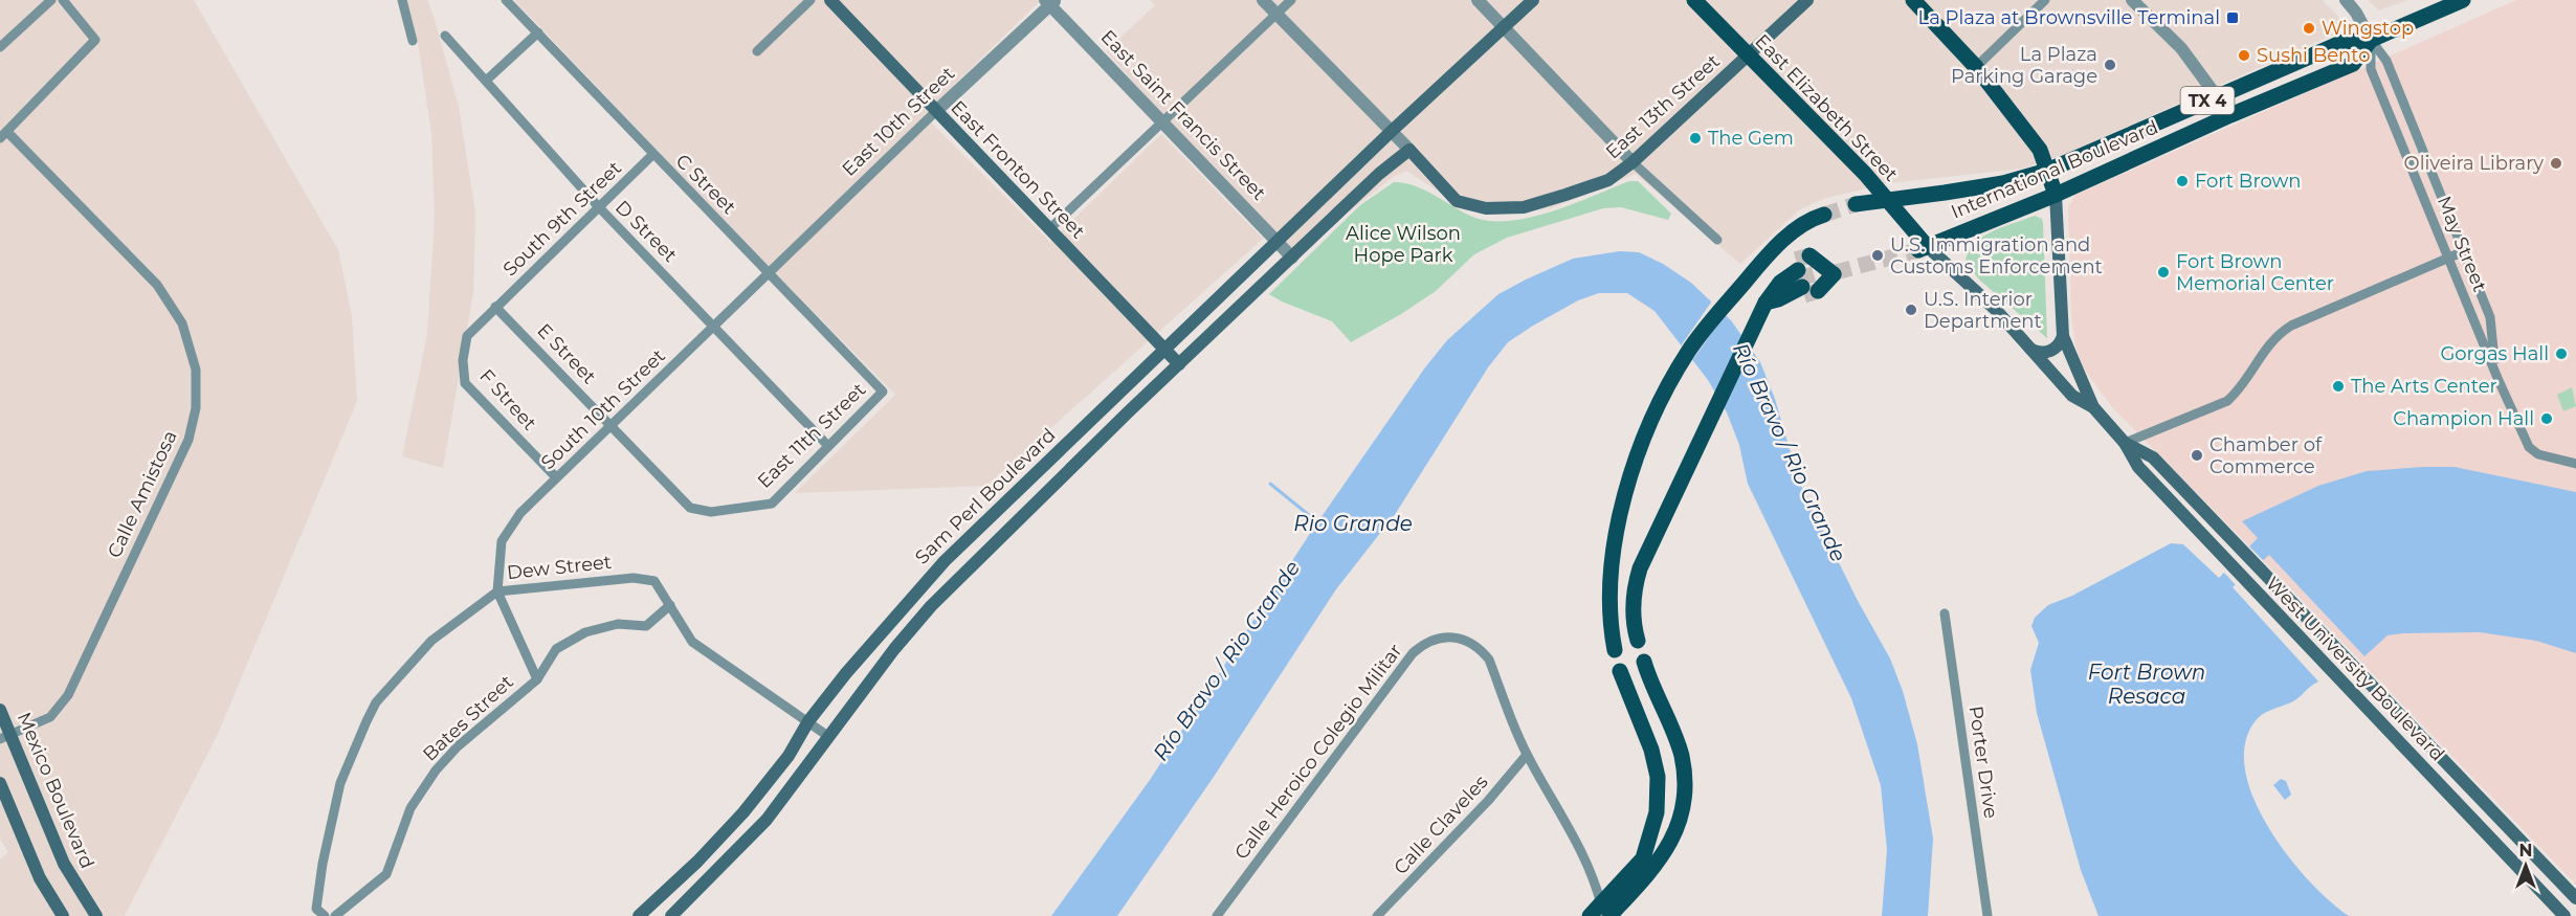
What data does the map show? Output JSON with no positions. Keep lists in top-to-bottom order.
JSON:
{
  "streets": {
    "main road": [
      "TX 4",
      "East 13th Street",
      "East Elizabeth Street",
      "East Fronton Street",
      "International Boulevard",
      "Sam Perl Boulevard",
      "West University Boulevard",
      "Mexico Boulevard"
    ],
    "street": [
      "East Saint Francis Street",
      "East 10th Street",
      "C Street",
      "South 9th Street",
      "D Street",
      "May Street",
      "E Street",
      "F Street",
      "South 10th Street",
      "East 11th Street",
      "Calle Amistosa",
      "Dew Street",
      "Bates Street",
      "Calle Heroico Colegio Militar",
      "Porter Drive",
      "Calle Claveles"
    ]
  },
  "crossings": [
    ["East 13th Street", "East Elizabeth Street"],
    ["East 13th Street", "Sam Perl Boulevard"],
    ["East Elizabeth Street", "International Boulevard"],
    ["East Elizabeth Street", "West University Boulevard"],
    ["East Saint Francis Street", "East 10th Street"],
    ["East Saint Francis Street", "Sam Perl Boulevard"],
    ["East 10th Street", "East Fronton Street"],
    ["East 10th Street", "C Street"],
    ["East 10th Street", "South 10th Street"],
    ["East Fronton Street", "Sam Perl Boulevard"],
    ["International Boulevard", "May Street"],
    ["International Boulevard", "West University Boulevard"],
    ["C Street", "South 9th Street"],
    ["C Street", "South 10th Street"],
    ["C Street", "East 11th Street"],
    ["South 9th Street", "D Street"],
    ["South 9th Street", "E Street"],
    ["South 9th Street", "F Street"],
    ["D Street", "South 10th Street"],
    ["D Street", "East 11th Street"],
    ["E Street", "F Street"],
    ["E Street", "South 10th Street"],
    ["E Street", "East 11th Street"],
    ["F Street", "South 10th Street"],
    ["South 10th Street", "Dew Street"],
    ["Calle Amistosa", "Mexico Boulevard"],
    ["Sam Perl Boulevard", "Dew Street"],
    ["Dew Street", "Bates Street"],
    ["Calle Heroico Colegio Militar", "Calle Claveles"]
  ],
  "water": ["Río Bravo / Rio Grande", "Rio Grande", "Fort Brown Resaca"],
  "parks": ["Alice Wilson Hope Park"],
  "places": {
    "transit": ["La Plaza at Brownsville Terminal"],
    "other": [
      "Wingstop",
      "Sushi Bento",
      "La Plaza Parking Garage",
      "The Gem",
      "Oliveira Library",
      "Fort Brown",
      "U.S. Immigration and Customs Enforcement",
      "Fort Brown Memorial Center",
      "U.S. Interior Department",
      "Gorgas Hall",
      "The Arts Center",
      "Champion Hall",
      "Chamber of Commerce"
    ]
  },
  "north": "top"
}
